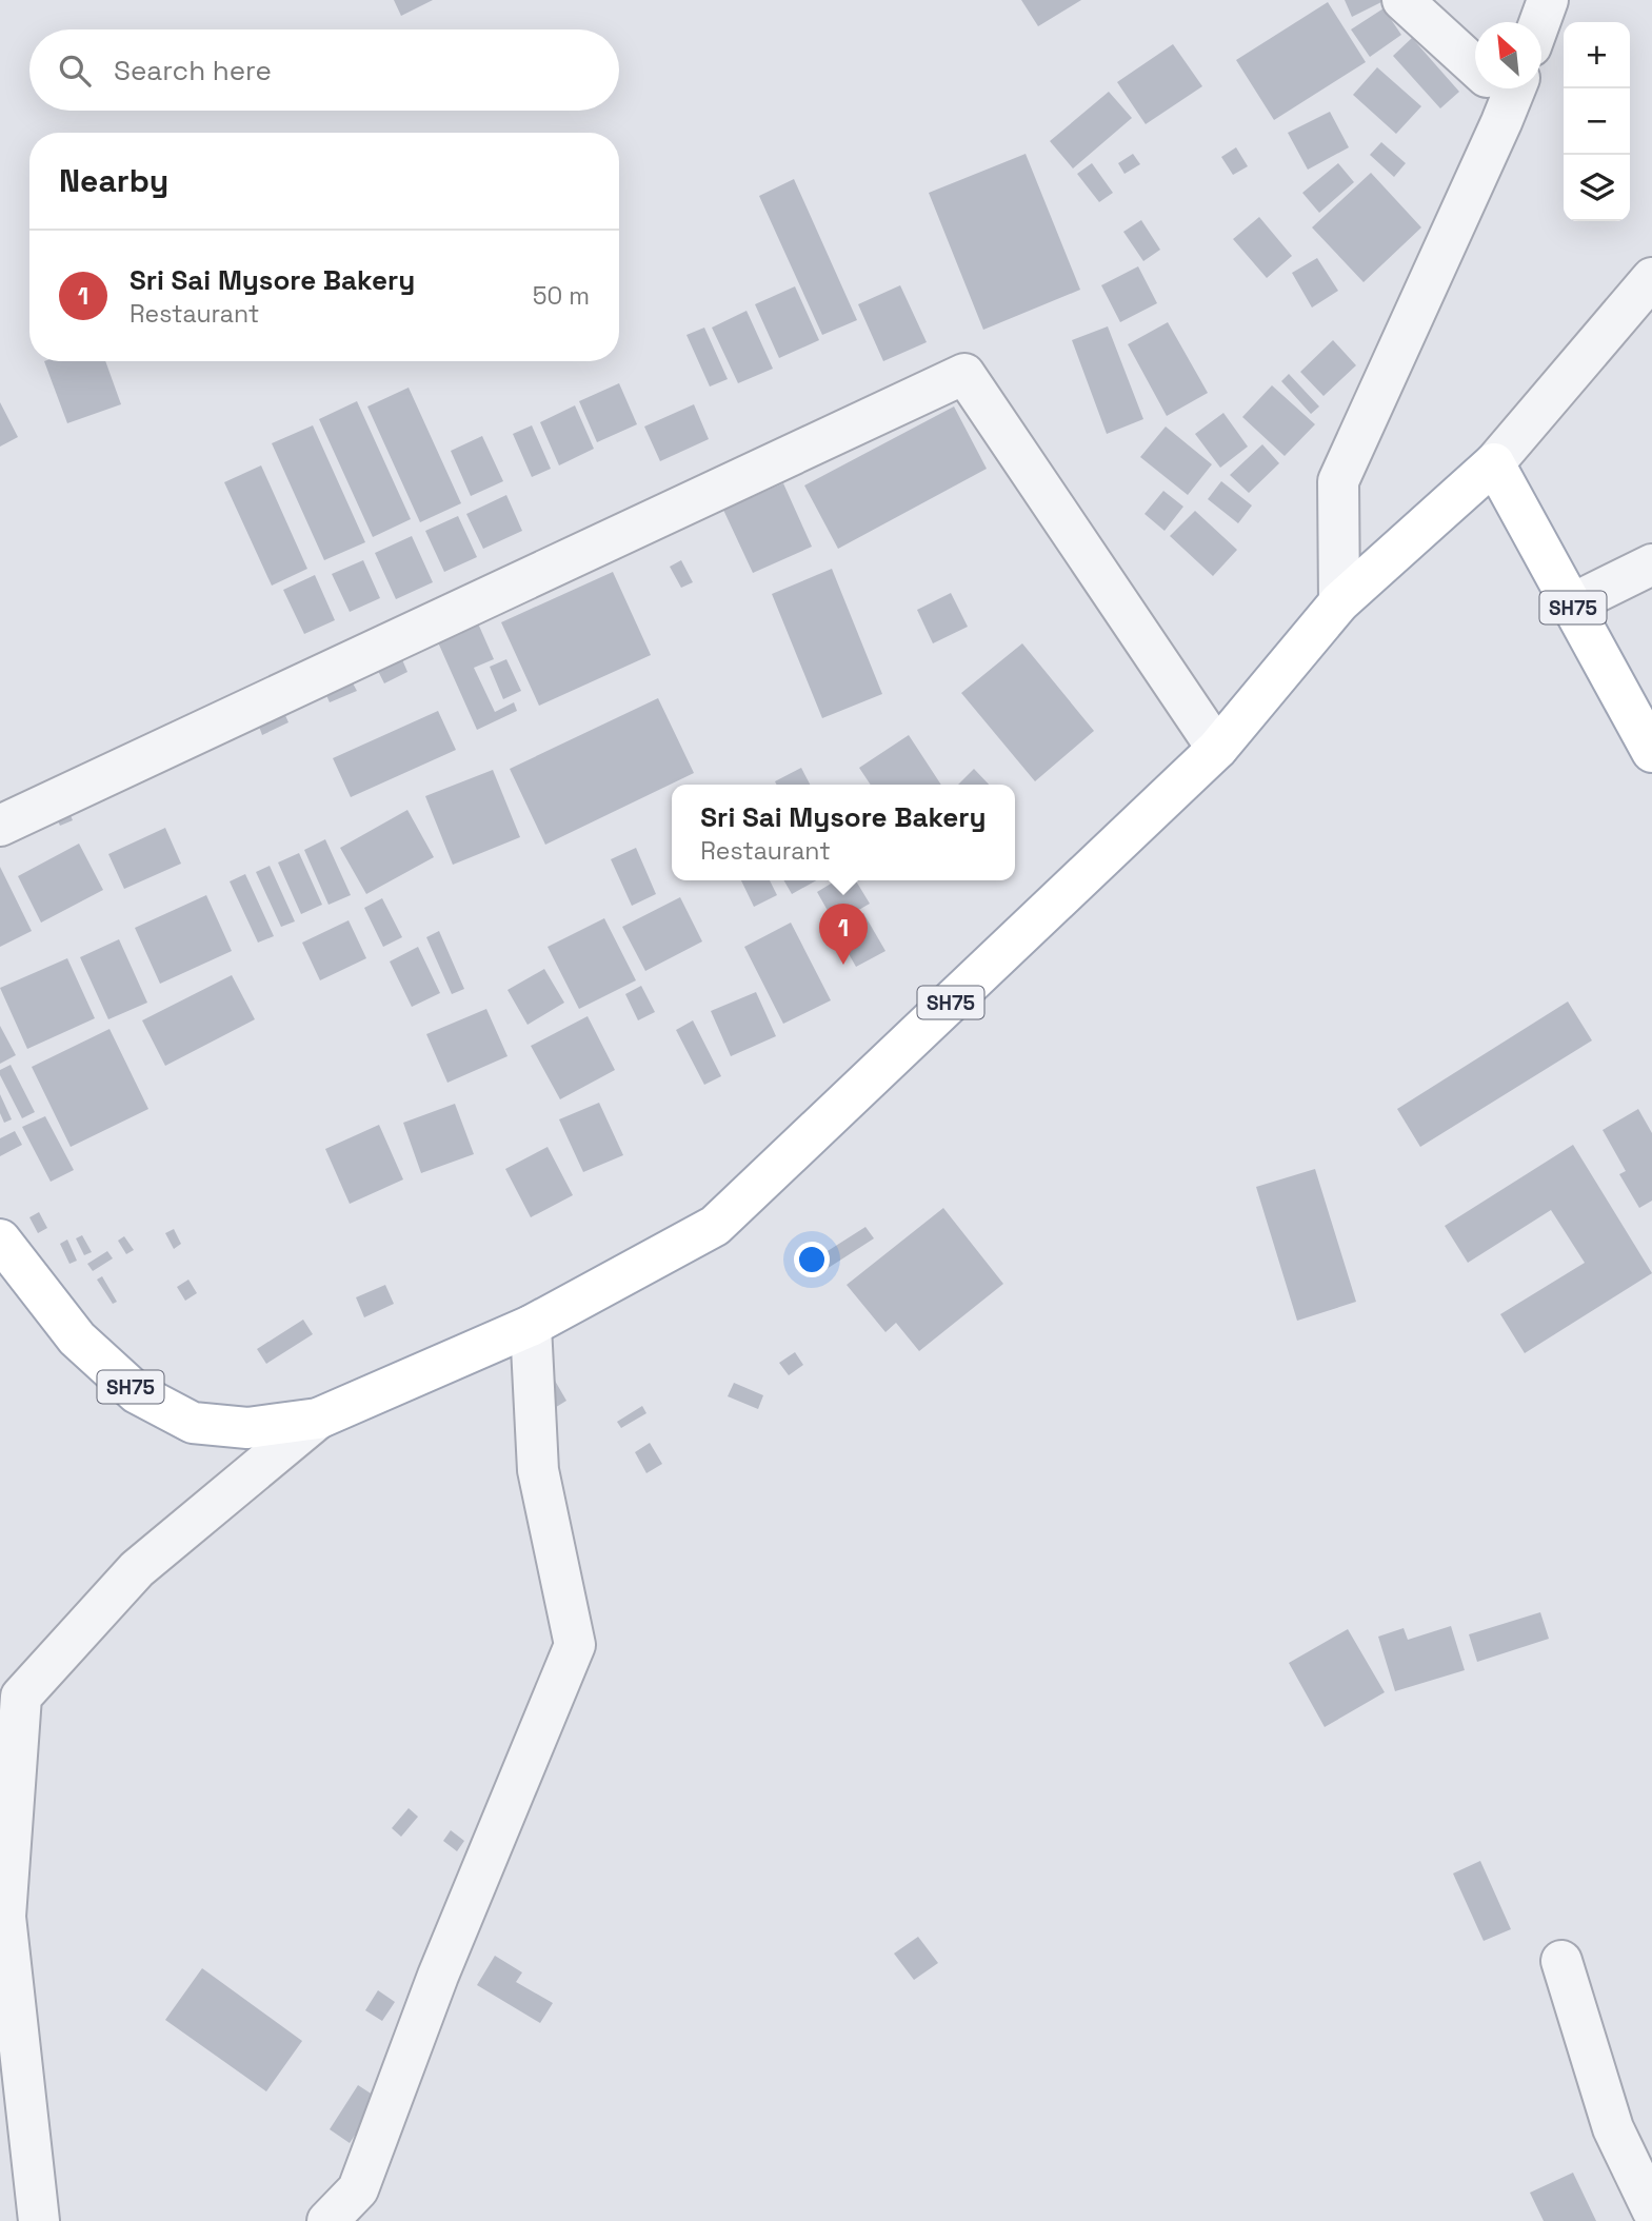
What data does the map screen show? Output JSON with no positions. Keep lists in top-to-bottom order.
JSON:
{
  "streets": {
    "main road": ["SH75"]
  },
  "north": "top left",
  "page": {
    "map_buttons": ["+", "−"],
    "search": "Search here",
    "heading": "Nearby",
    "list": [
      {
        "mark": "1",
        "name": "Sri Sai Mysore Bakery",
        "note": "Restaurant",
        "value": "50 m"
      }
    ],
    "popup": ["Sri Sai Mysore Bakery", "Restaurant"],
    "pins": "1"
  }
}
